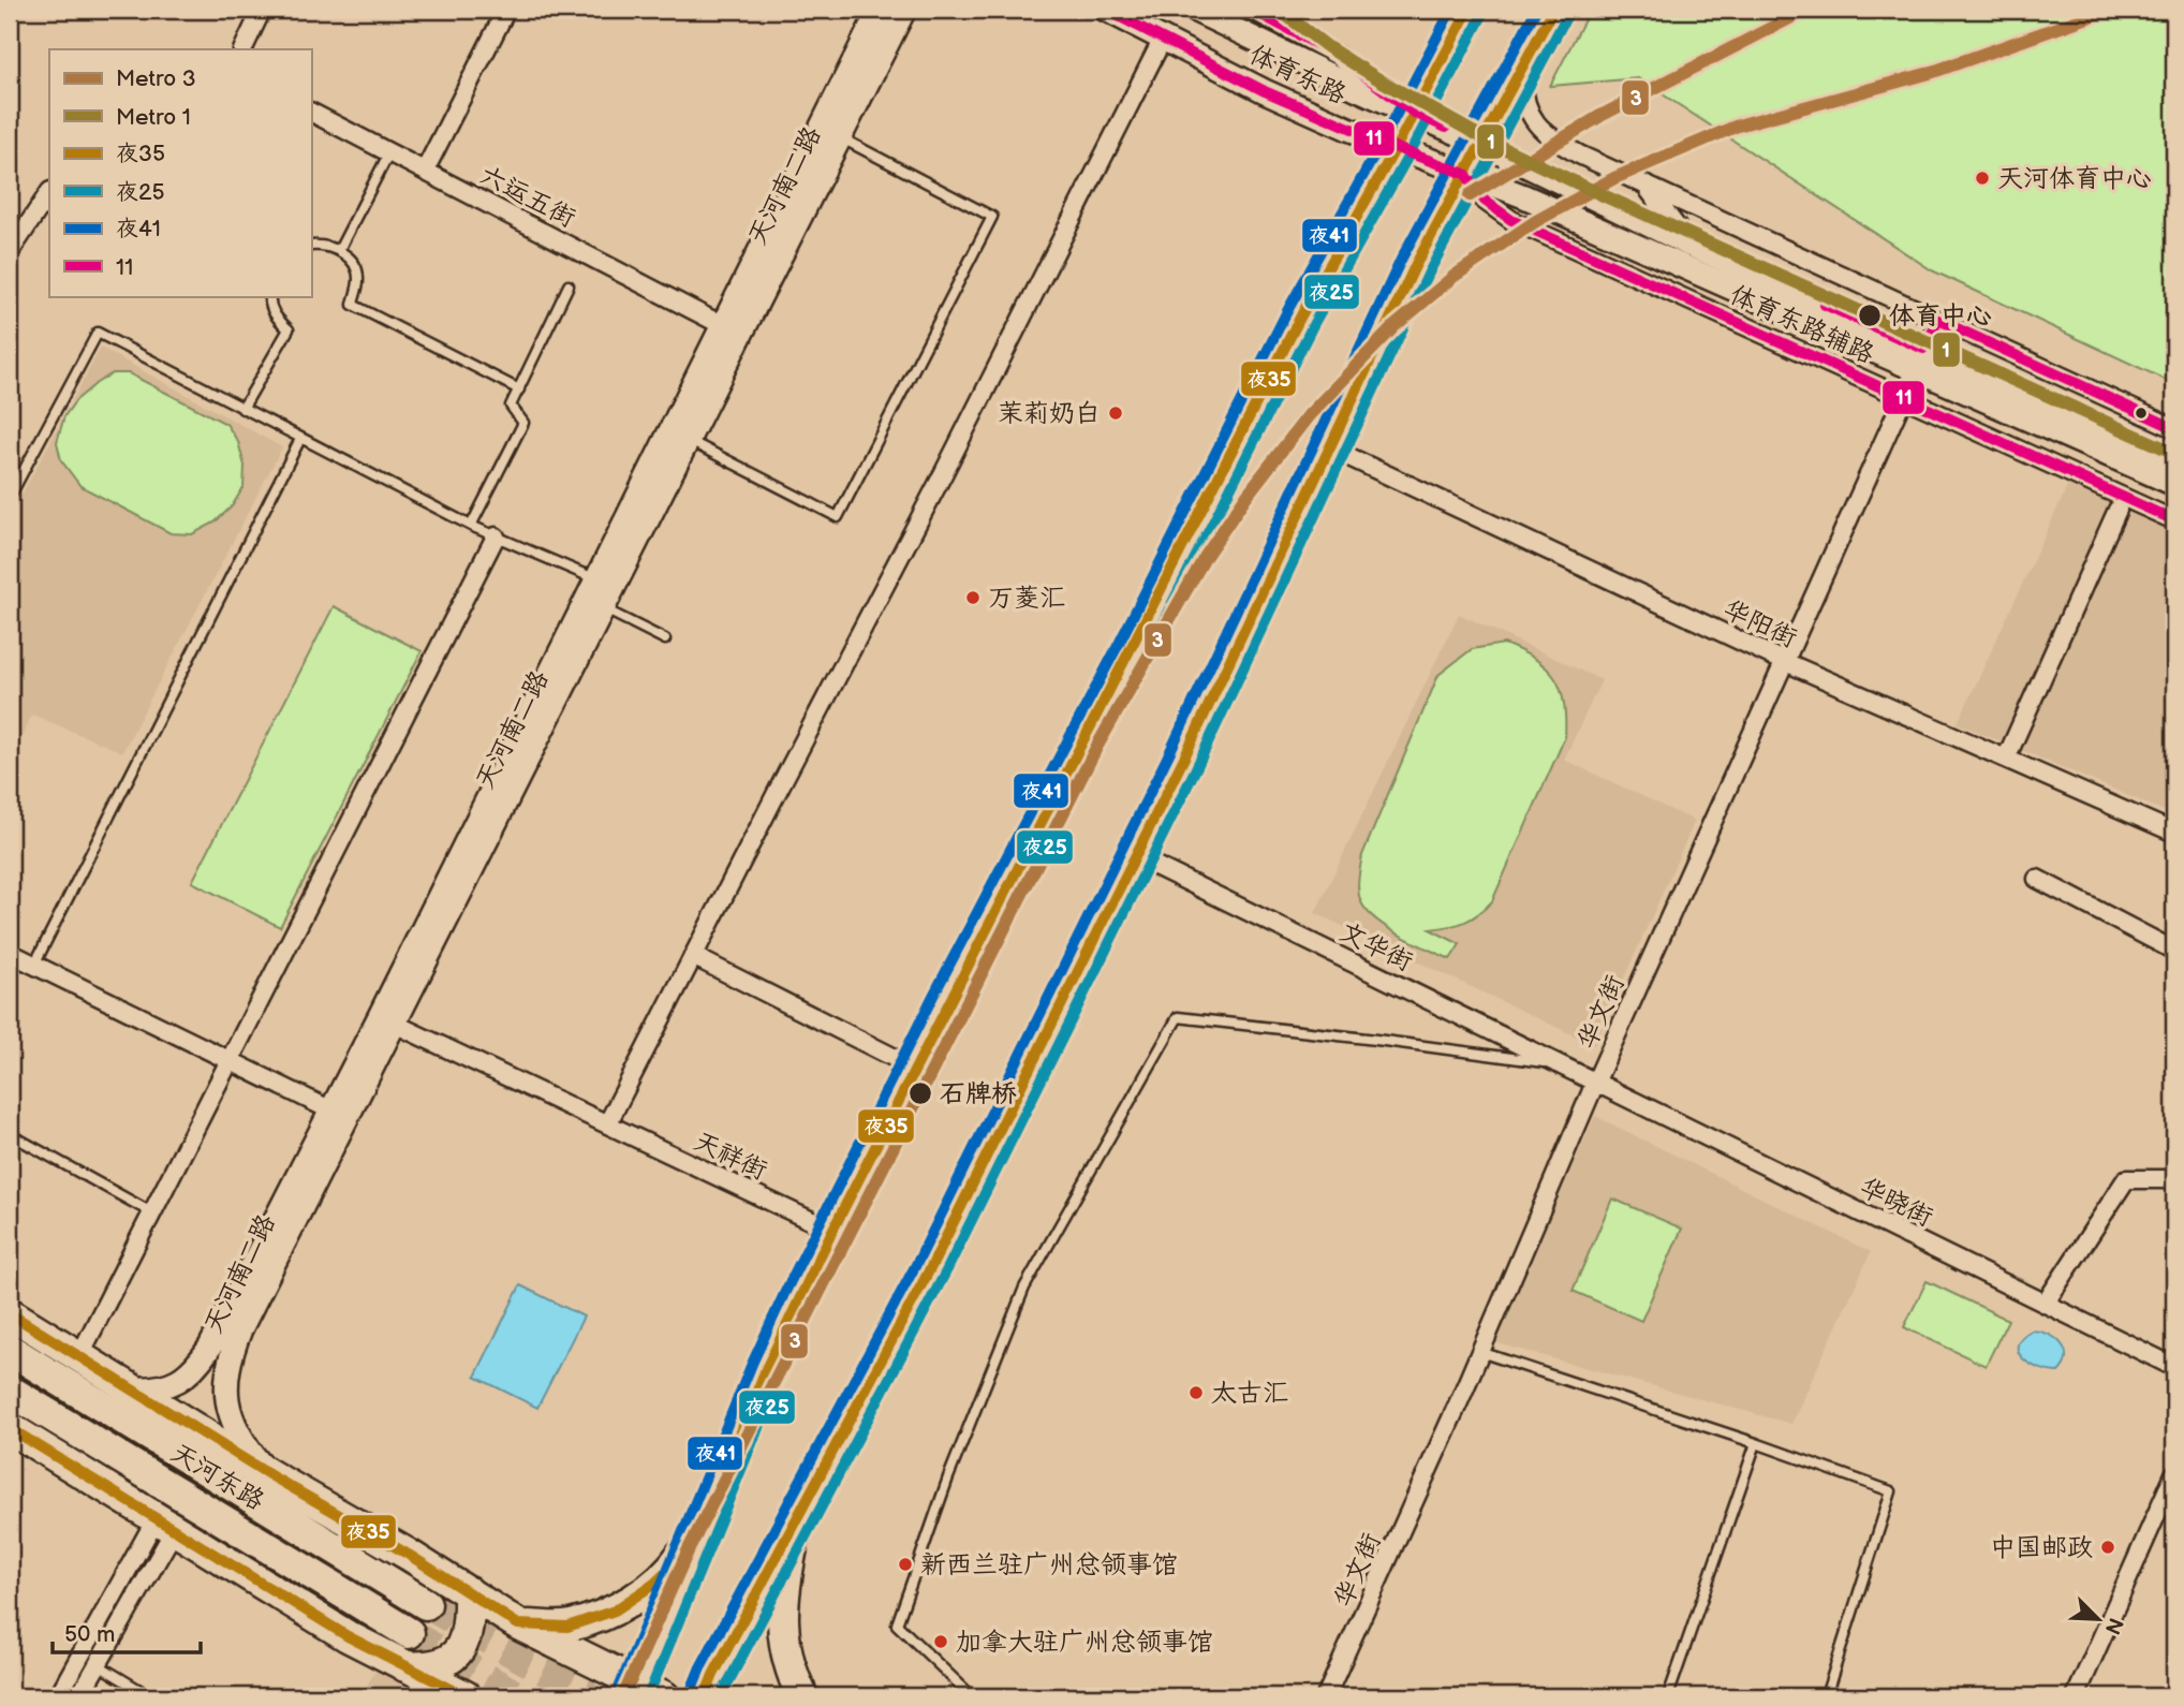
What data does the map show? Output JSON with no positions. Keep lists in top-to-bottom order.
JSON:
{
  "streets": {
    "highway": ["天河东路"],
    "street": [
      "体育东路",
      "天河南二路",
      "六运五街",
      "体育东路辅路",
      "华阳街",
      "文华街",
      "华文街",
      "天祥街",
      "华晓街"
    ]
  },
  "crossings": [
    ["体育东路", "体育东路辅路"],
    ["体育东路", "华文街"],
    ["天河南二路", "六运五街"],
    ["天河南二路", "天祥街"],
    ["体育东路辅路", "华文街"],
    ["华阳街", "华文街"],
    ["文华街", "华文街"],
    ["文华街", "华晓街"],
    ["华文街", "华晓街"]
  ],
  "places": [
    "天河体育中心",
    "体育中心",
    "茉莉奶白",
    "万菱汇",
    "石牌桥",
    "太古汇",
    "中国邮政",
    "新西兰驻广州总领事馆",
    "加拿大驻广州总领事馆"
  ],
  "lines": [
    "metro line 3",
    "metro line 1",
    "transit line 夜35",
    "transit line 夜41",
    "transit line 11",
    "transit line 夜25"
  ],
  "legend": [
    "Metro 3",
    "Metro 1",
    "夜35",
    "夜25",
    "夜41",
    "11"
  ],
  "scale_bar": "50 m",
  "north": "bottom right"
}
